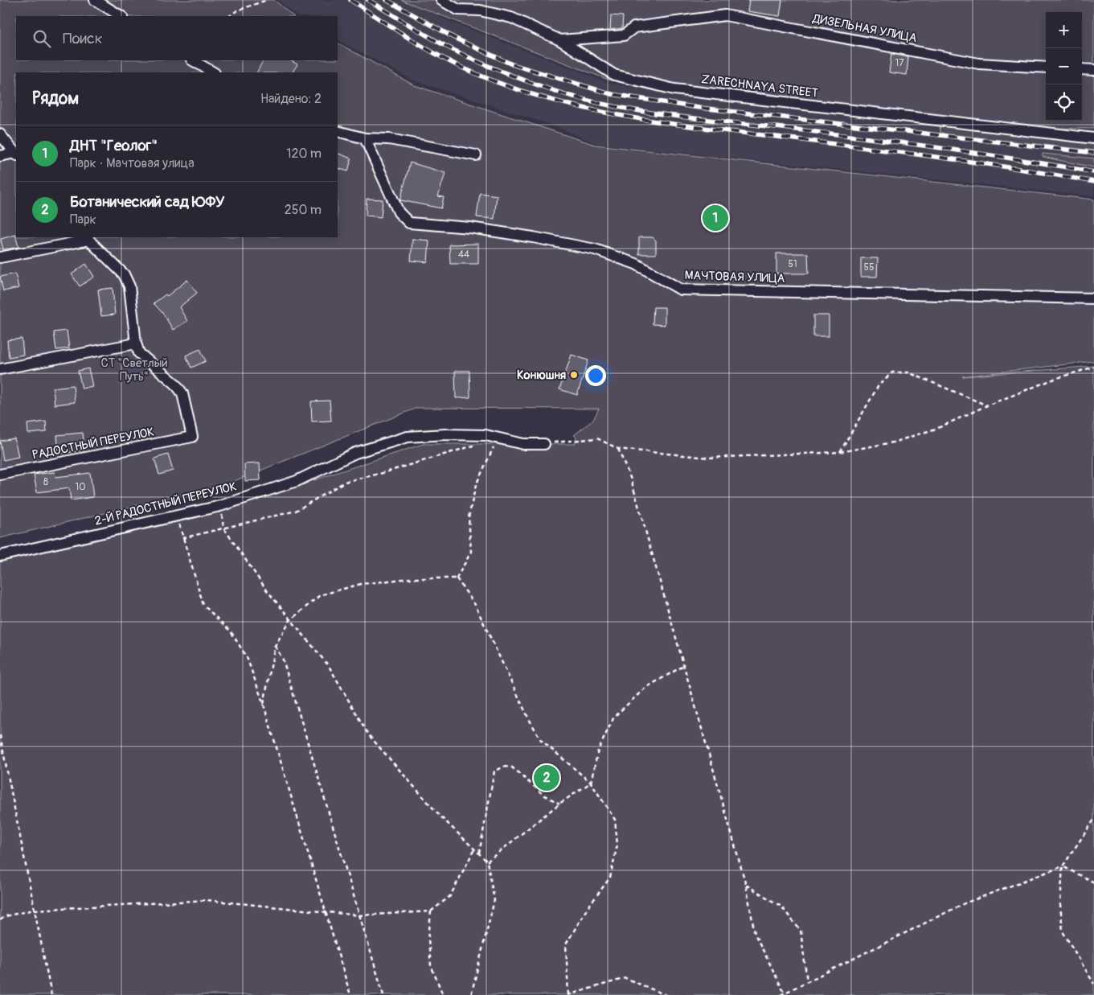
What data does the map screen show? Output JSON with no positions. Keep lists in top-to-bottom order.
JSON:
{
  "streets": {
    "street": [
      "ДИЗЕЛЬНАЯ УЛИЦА",
      "ZARECHNAYA STREET",
      "МАЧТОВАЯ УЛИЦА",
      "РАДОСТНЫЙ ПЕРЕУЛОК",
      "2-Й РАДОСТНЫЙ ПЕРЕУЛОК"
    ]
  },
  "crossings": [
    ["ДИЗЕЛЬНАЯ УЛИЦА", "ZARECHNAYA STREET"]
  ],
  "parks": ["СТ \"Светлый Путь\""],
  "places": ["Конюшня"],
  "house_numbers": [
    "17",
    "44",
    "51",
    "55",
    "8",
    "10"
  ],
  "page": {
    "map_buttons": ["+", "−"],
    "search": "Поиск",
    "heading": ["Рядом", "Найдено: 2"],
    "list": [
      {
        "mark": "1",
        "name": "ДНТ \"Геолог\"",
        "note": "Парк · Мачтовая улица",
        "value": "120 m"
      },
      {
        "mark": "2",
        "name": "Ботанический сад ЮФУ",
        "note": "Парк",
        "value": "250 m"
      }
    ],
    "pins": ["1", "2"]
  }
}
